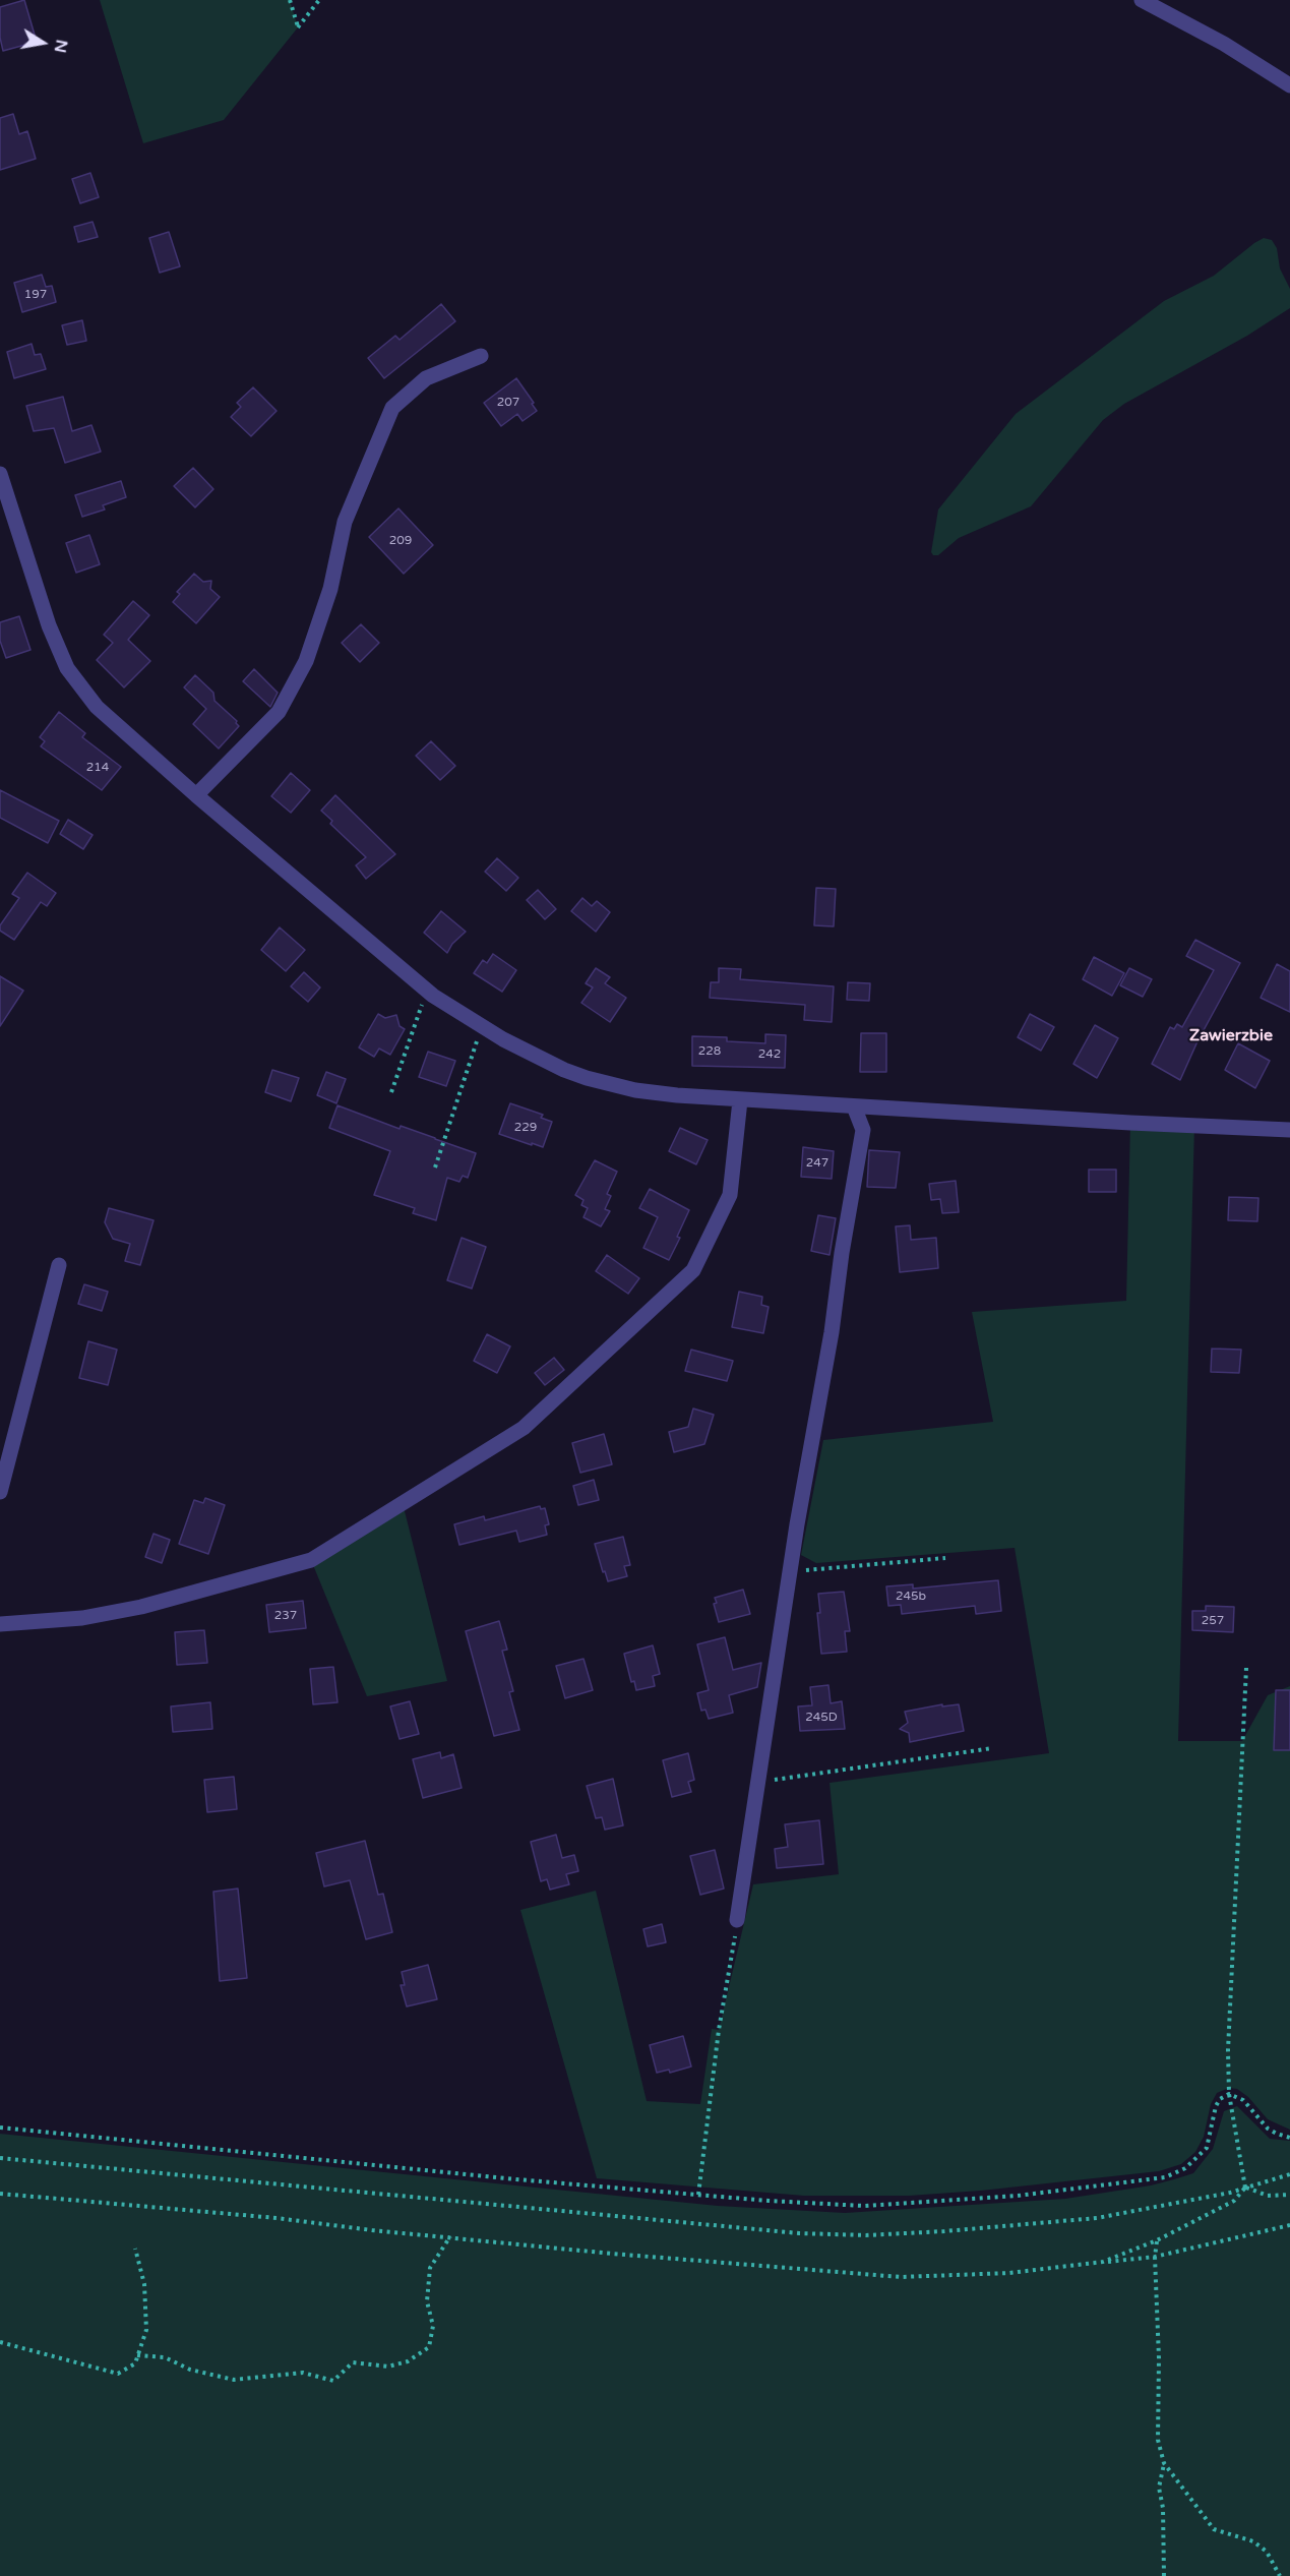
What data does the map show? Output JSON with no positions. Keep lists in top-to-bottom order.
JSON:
{
  "districts": ["Zawierzbie"],
  "house_numbers": [
    "197",
    "207",
    "209",
    "214",
    "228",
    "242",
    "229",
    "247",
    "245b",
    "237",
    "257",
    "245D"
  ],
  "north": "right"
}
